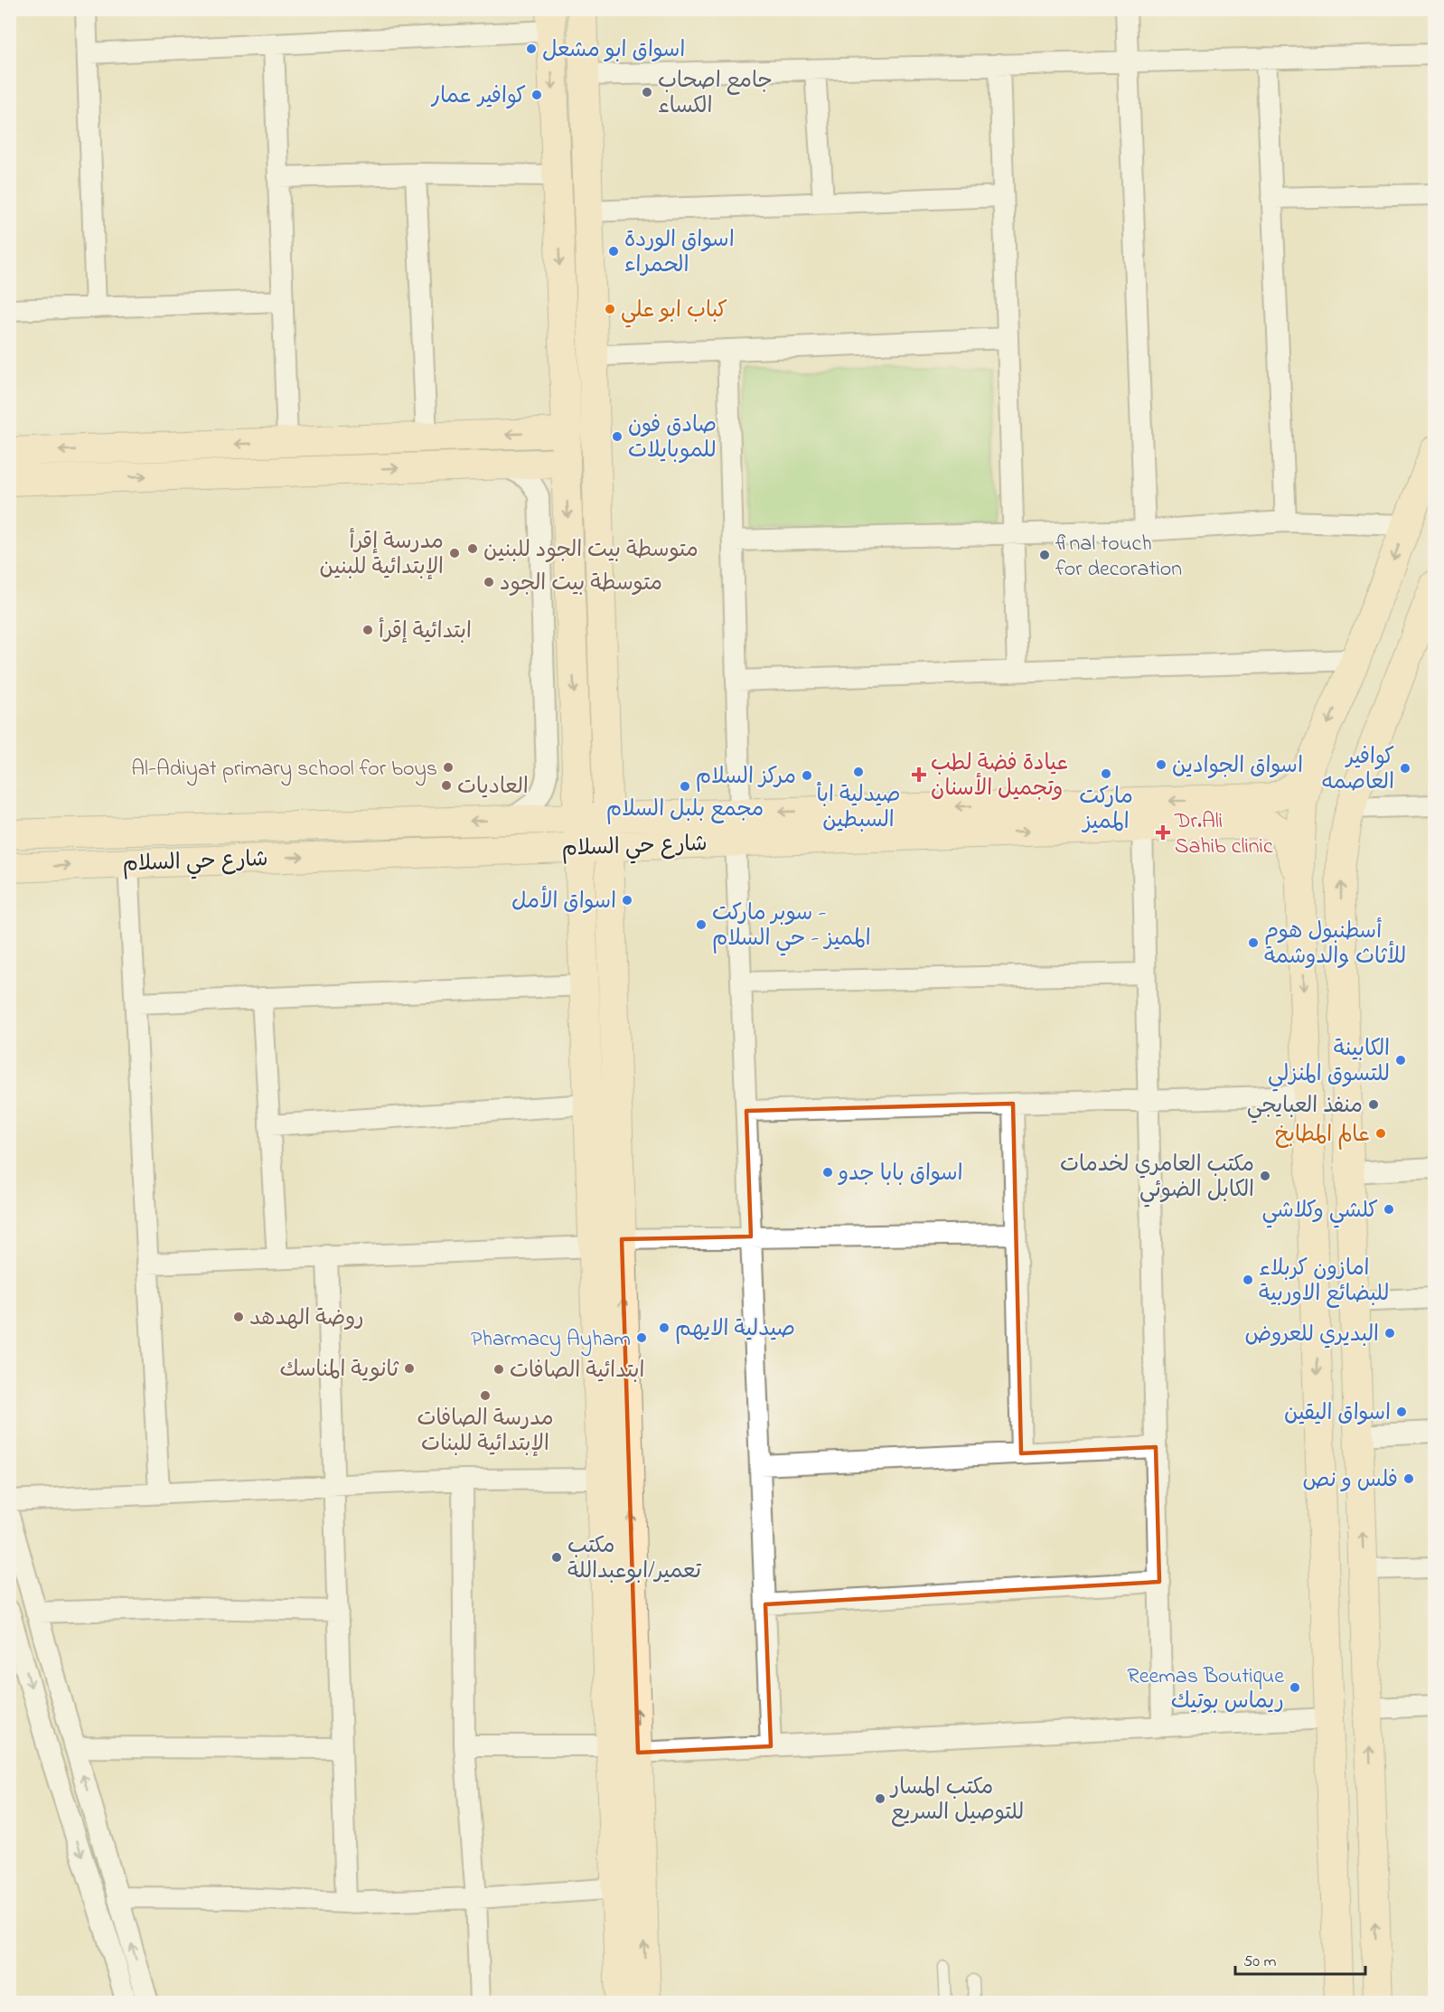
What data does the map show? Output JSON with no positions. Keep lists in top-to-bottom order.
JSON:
{
  "streets": {
    "main road": ["شارع حي السلام"]
  },
  "places": {
    "other": [
      "اسواق ابو مشعل",
      "جامع اصحاب الكساء",
      "كوافير عمار",
      "اسواق الوردة الحمراء",
      "كباب ابو علي",
      "صادق فون للموبايلات",
      "متوسطة بيت الجود للبنين",
      "مدرسة إقرأ الإبتدائية للبنين",
      "final touch for decoration",
      "متوسطة بيت الجود",
      "ابتدائية إقرأ",
      "اسواق الجوادين",
      "Al-Adiyat primary school for boys",
      "كوافير العاصمه",
      "صيدلية ابأ السبطين",
      "ماركت المميز",
      "مركز السلام",
      "العاديات",
      "مجمع بلبل السلام",
      "اسواق الأمل",
      "سوبر ماركت - المميز - حي السلام",
      "أسطنبول هوم للأثاث والدوشمة",
      "الكابينة للتسوق المنزلي",
      "منفذ العبايجي",
      "عالم المطابخ",
      "اسواق بابا جدو",
      "مكتب العامري لخدمات الكابل الضوئي",
      "كلشي وكلاشي",
      "امازون كربلاء للبضائع الاوربية",
      "روضة الهدهد",
      "صيدلية الايهم",
      "البديري للعروض",
      "Pharmacy Ayham",
      "ثانوية المناسك",
      "ابتدائية الصافات",
      "مدرسة الصافات الإبتدائية للبنات",
      "اسواق اليقين",
      "فلس و نص",
      "مكتب تعمير/ابوعبداللة",
      "Reemas Boutique ريماس بوتيك",
      "مكتب المسار للتوصيل السريع"
    ],
    "health": ["عيادة فضة لطب وتجميل الأسنان", "Dr.Ali Sahib clinic"]
  },
  "scale_bar": "50 m"
}
